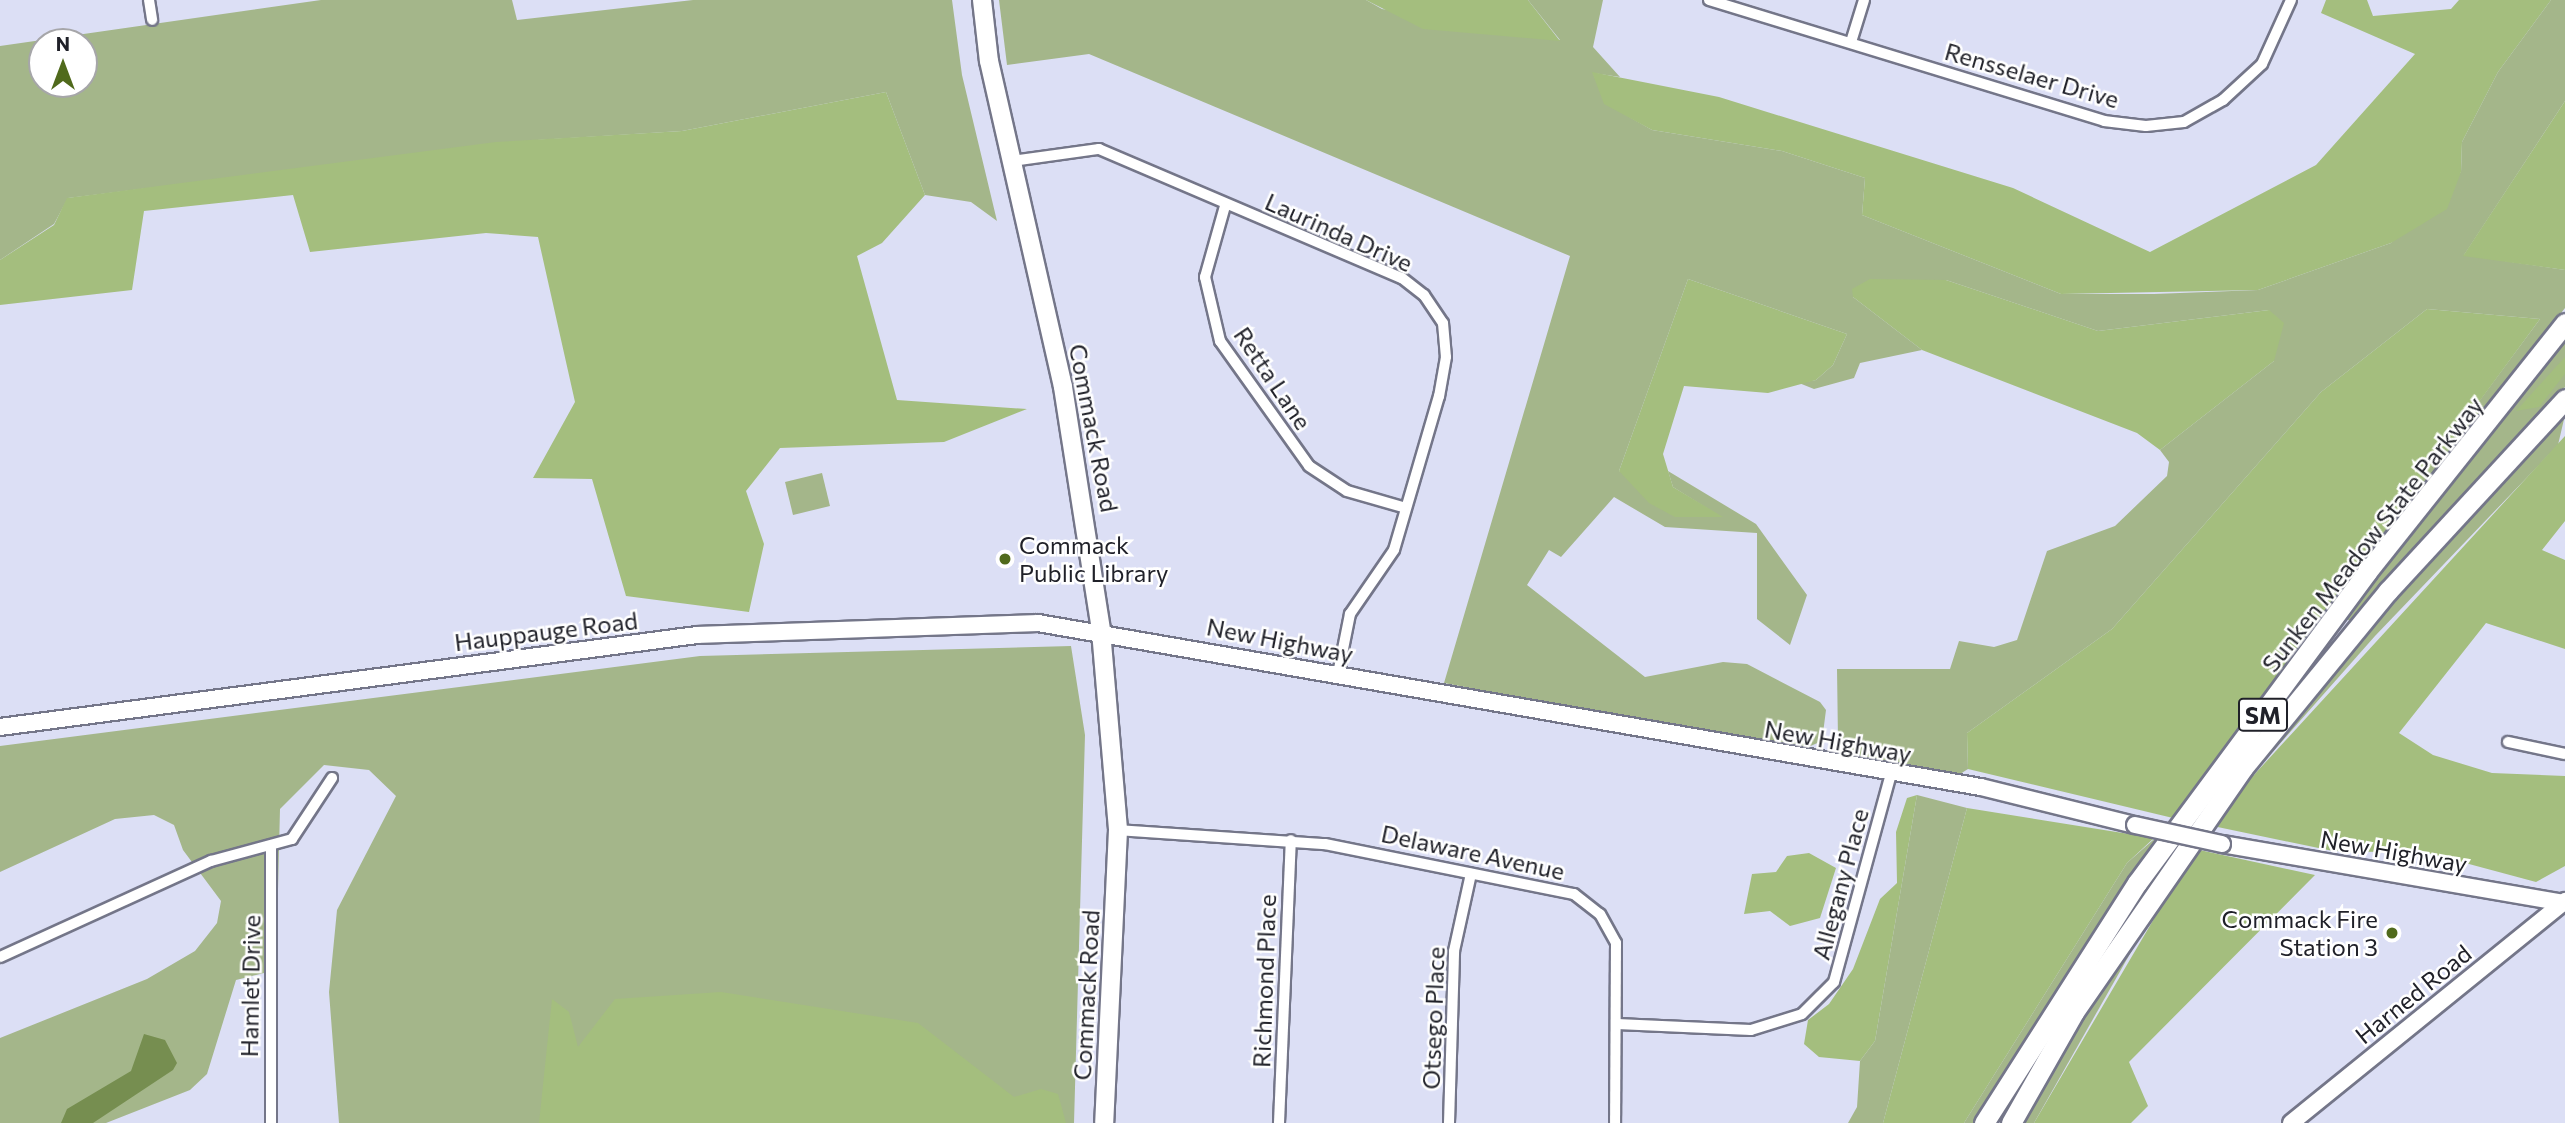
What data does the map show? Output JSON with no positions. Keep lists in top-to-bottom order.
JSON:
{
  "streets": {
    "highway": ["Sunken Meadow State Parkway", "SM"],
    "main road": ["Commack Road"],
    "street": [
      "Rensselaer Drive",
      "Laurinda Drive",
      "Retta Lane",
      "Hauppauge Road",
      "New Highway",
      "Delaware Avenue",
      "Allegany Place",
      "Richmond Place",
      "Hamlet Drive",
      "Harned Road",
      "Otsego Place"
    ]
  },
  "crossings": [
    ["Laurinda Drive", "Retta Lane"],
    ["Laurinda Drive", "Commack Road"],
    ["Laurinda Drive", "New Highway"],
    ["Commack Road", "Hauppauge Road"],
    ["Commack Road", "New Highway"],
    ["Commack Road", "Delaware Avenue"],
    ["Hauppauge Road", "New Highway"],
    ["New Highway", "Allegany Place"],
    ["New Highway", "Harned Road"],
    ["Delaware Avenue", "Allegany Place"],
    ["Delaware Avenue", "Richmond Place"],
    ["Delaware Avenue", "Otsego Place"]
  ],
  "places": ["Commack Public Library", "Commack Fire Station 3"],
  "north": "top"
}
